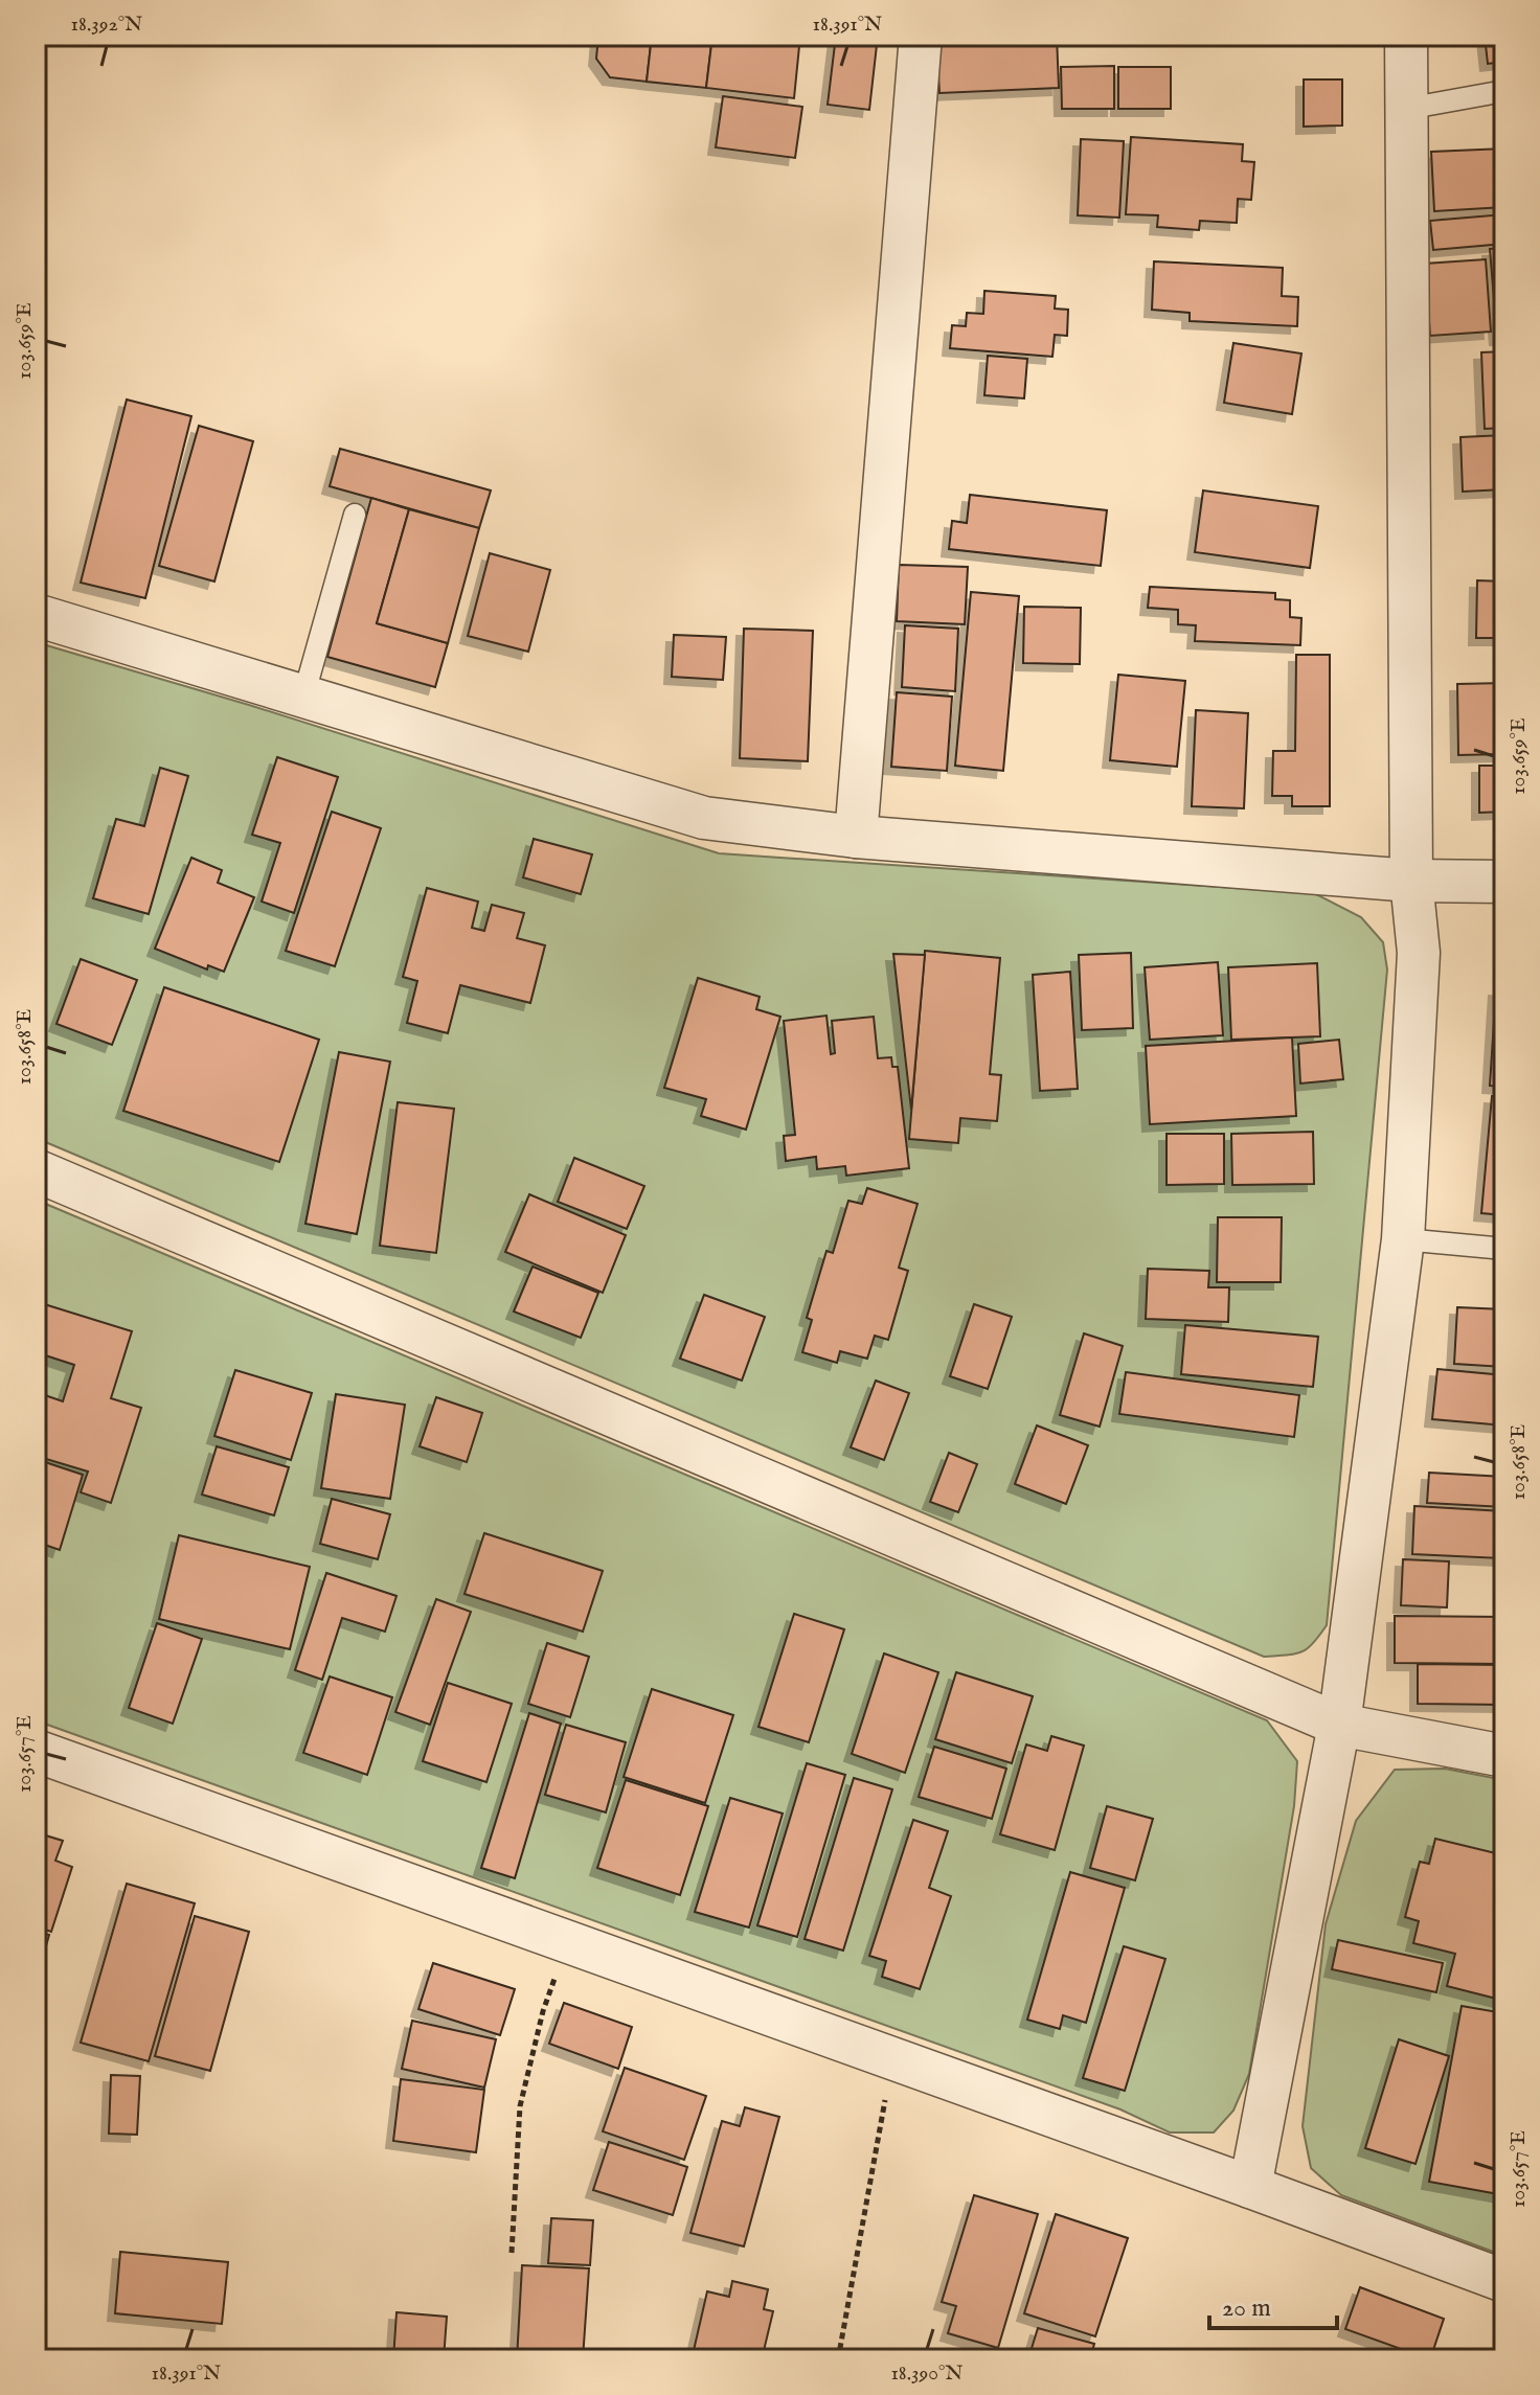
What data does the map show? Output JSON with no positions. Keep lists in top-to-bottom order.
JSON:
{
  "scale_bar": "20 m",
  "coordinates": [
    "18.392°N",
    "18.391°N",
    "103.659°E",
    "103.658°E",
    "103.657°E",
    "18.390°N"
  ]
}
